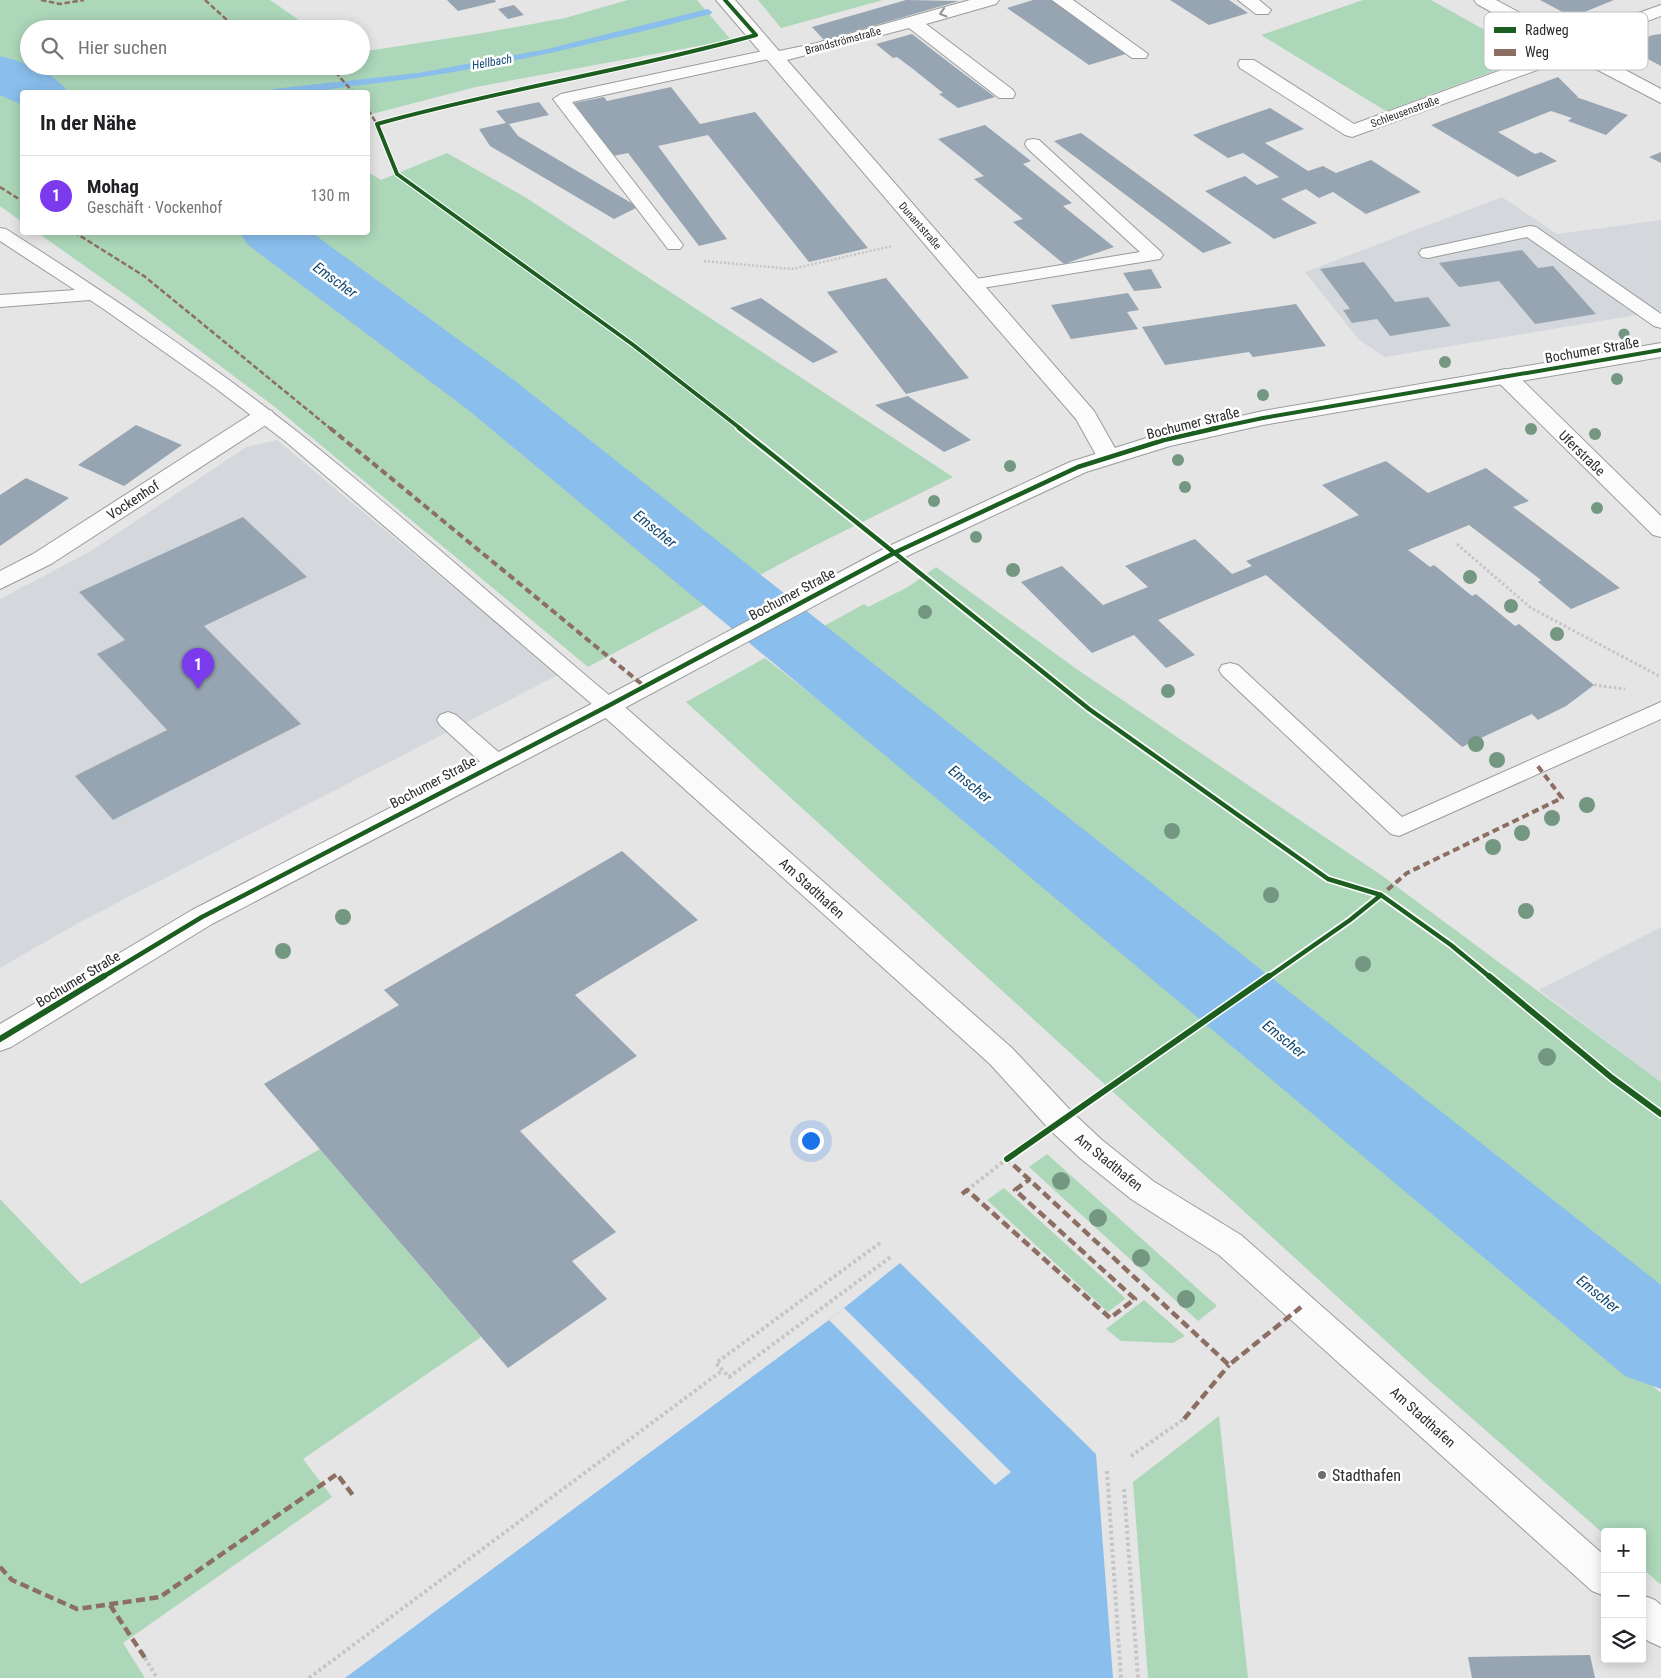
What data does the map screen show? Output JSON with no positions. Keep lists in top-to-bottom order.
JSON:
{
  "streets": {
    "street": [
      "Brandströmstraße",
      "Schleusenstraße",
      "Dunantstraße",
      "Bochumer Straße",
      "Uferstraße",
      "Vockenhof",
      "Am Stadthafen"
    ]
  },
  "crossings": [
    ["Brandströmstraße", "Dunantstraße"],
    ["Dunantstraße", "Bochumer Straße"],
    ["Bochumer Straße", "Uferstraße"],
    ["Bochumer Straße", "Am Stadthafen"]
  ],
  "one_way": ["Brandströmstraße"],
  "water": ["Hellbach", "Emscher"],
  "places": ["Stadthafen"],
  "legend": ["Radweg", "Weg"],
  "page": {
    "search": "Hier suchen",
    "heading": "In der Nähe",
    "list": [
      {
        "mark": "1",
        "name": "Mohag",
        "note": "Geschäft · Vockenhof",
        "value": "130 m"
      }
    ],
    "pins": "1",
    "map_buttons": ["+", "−"]
  }
}
